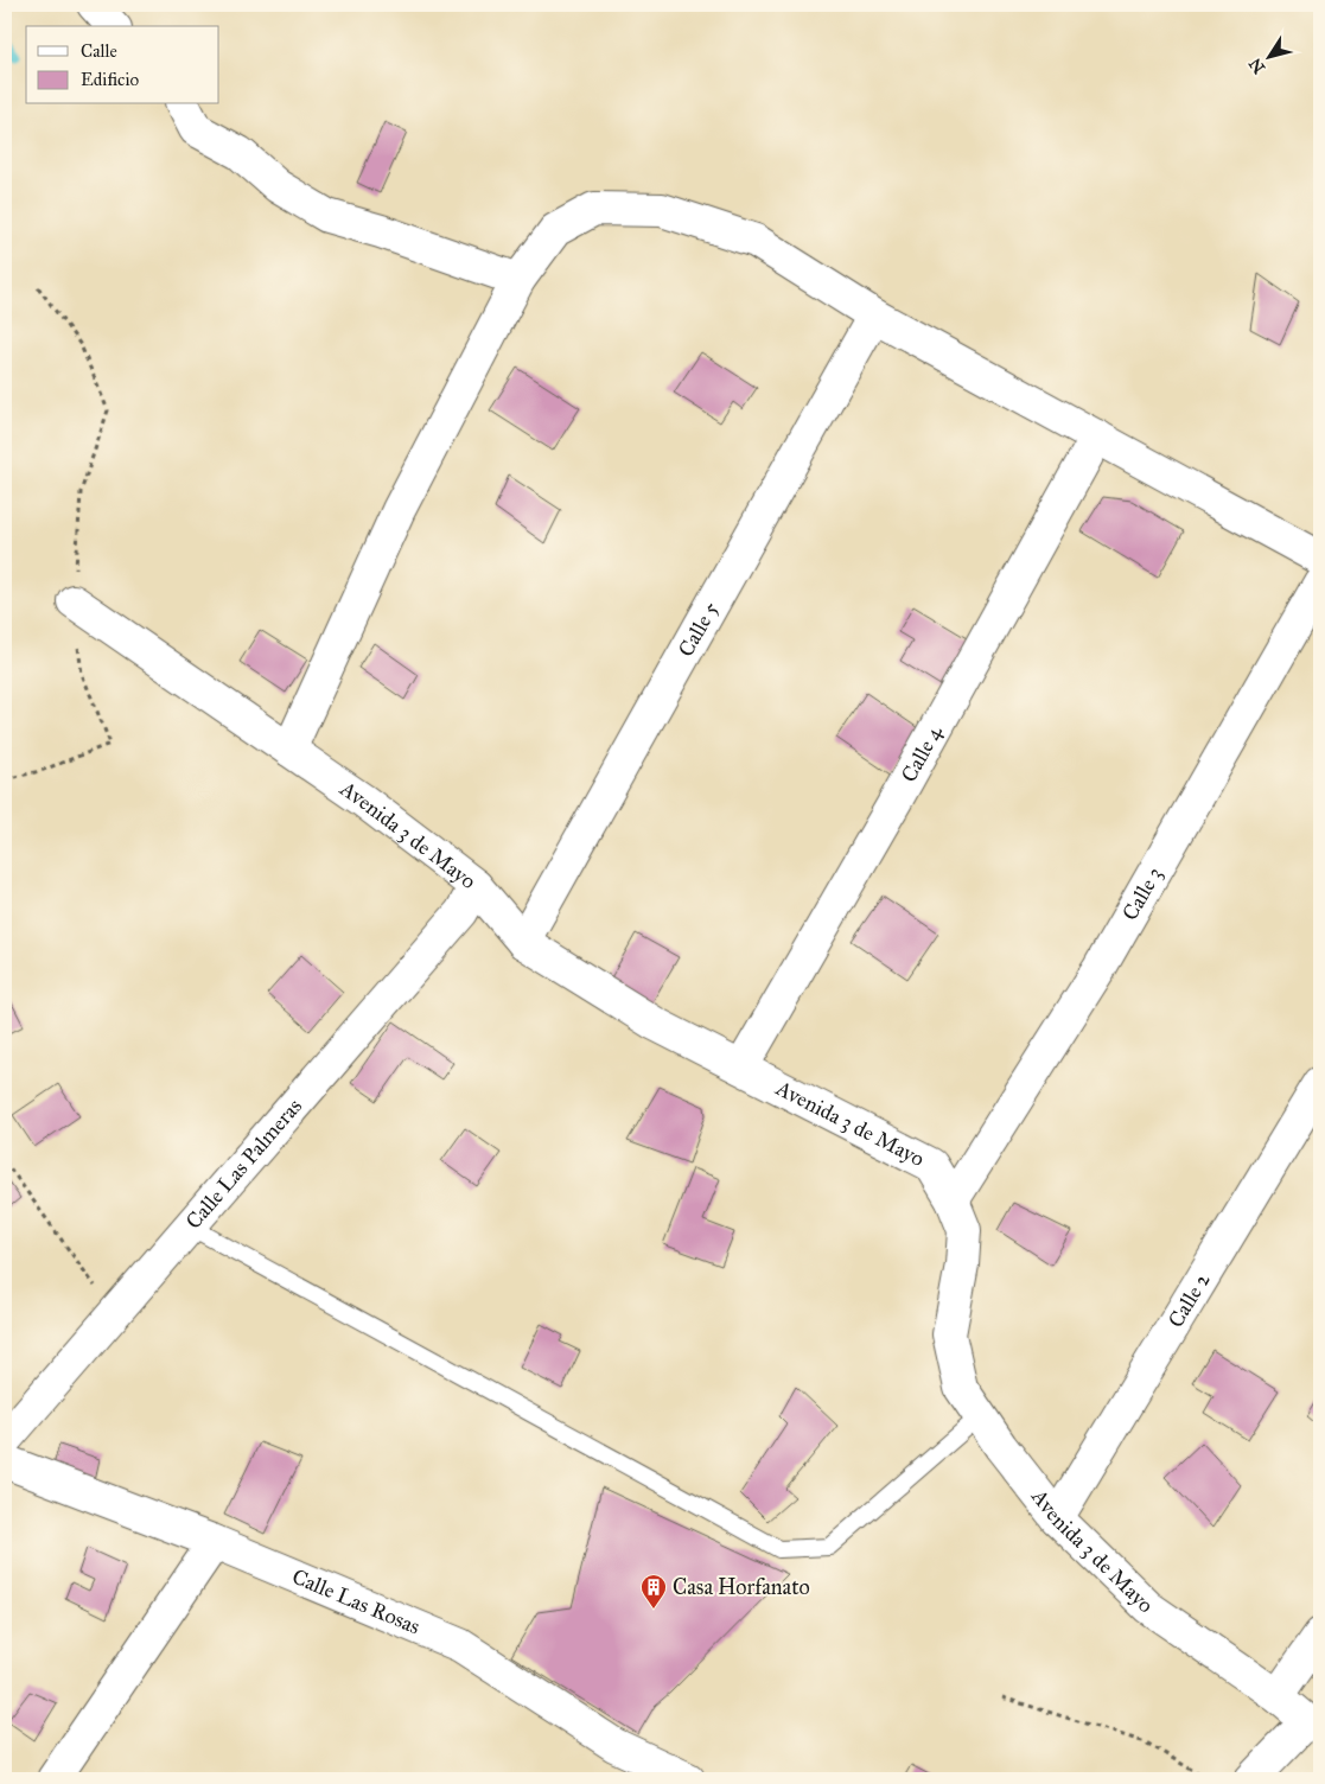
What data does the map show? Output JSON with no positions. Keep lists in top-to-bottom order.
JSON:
{
  "streets": {
    "street": [
      "Calle 5",
      "Calle 4",
      "Avenida 3 de Mayo",
      "Calle 3",
      "Calle Las Palmeras",
      "Calle 2",
      "Calle Las Rosas"
    ]
  },
  "crossings": [
    ["Calle 5", "Avenida 3 de Mayo"],
    ["Calle 4", "Avenida 3 de Mayo"],
    ["Avenida 3 de Mayo", "Calle 3"],
    ["Avenida 3 de Mayo", "Calle Las Palmeras"],
    ["Avenida 3 de Mayo", "Calle 2"]
  ],
  "places": {
    "building": ["Casa Horfanato"]
  },
  "legend": ["Calle", "Edificio"],
  "north": "bottom left"
}
